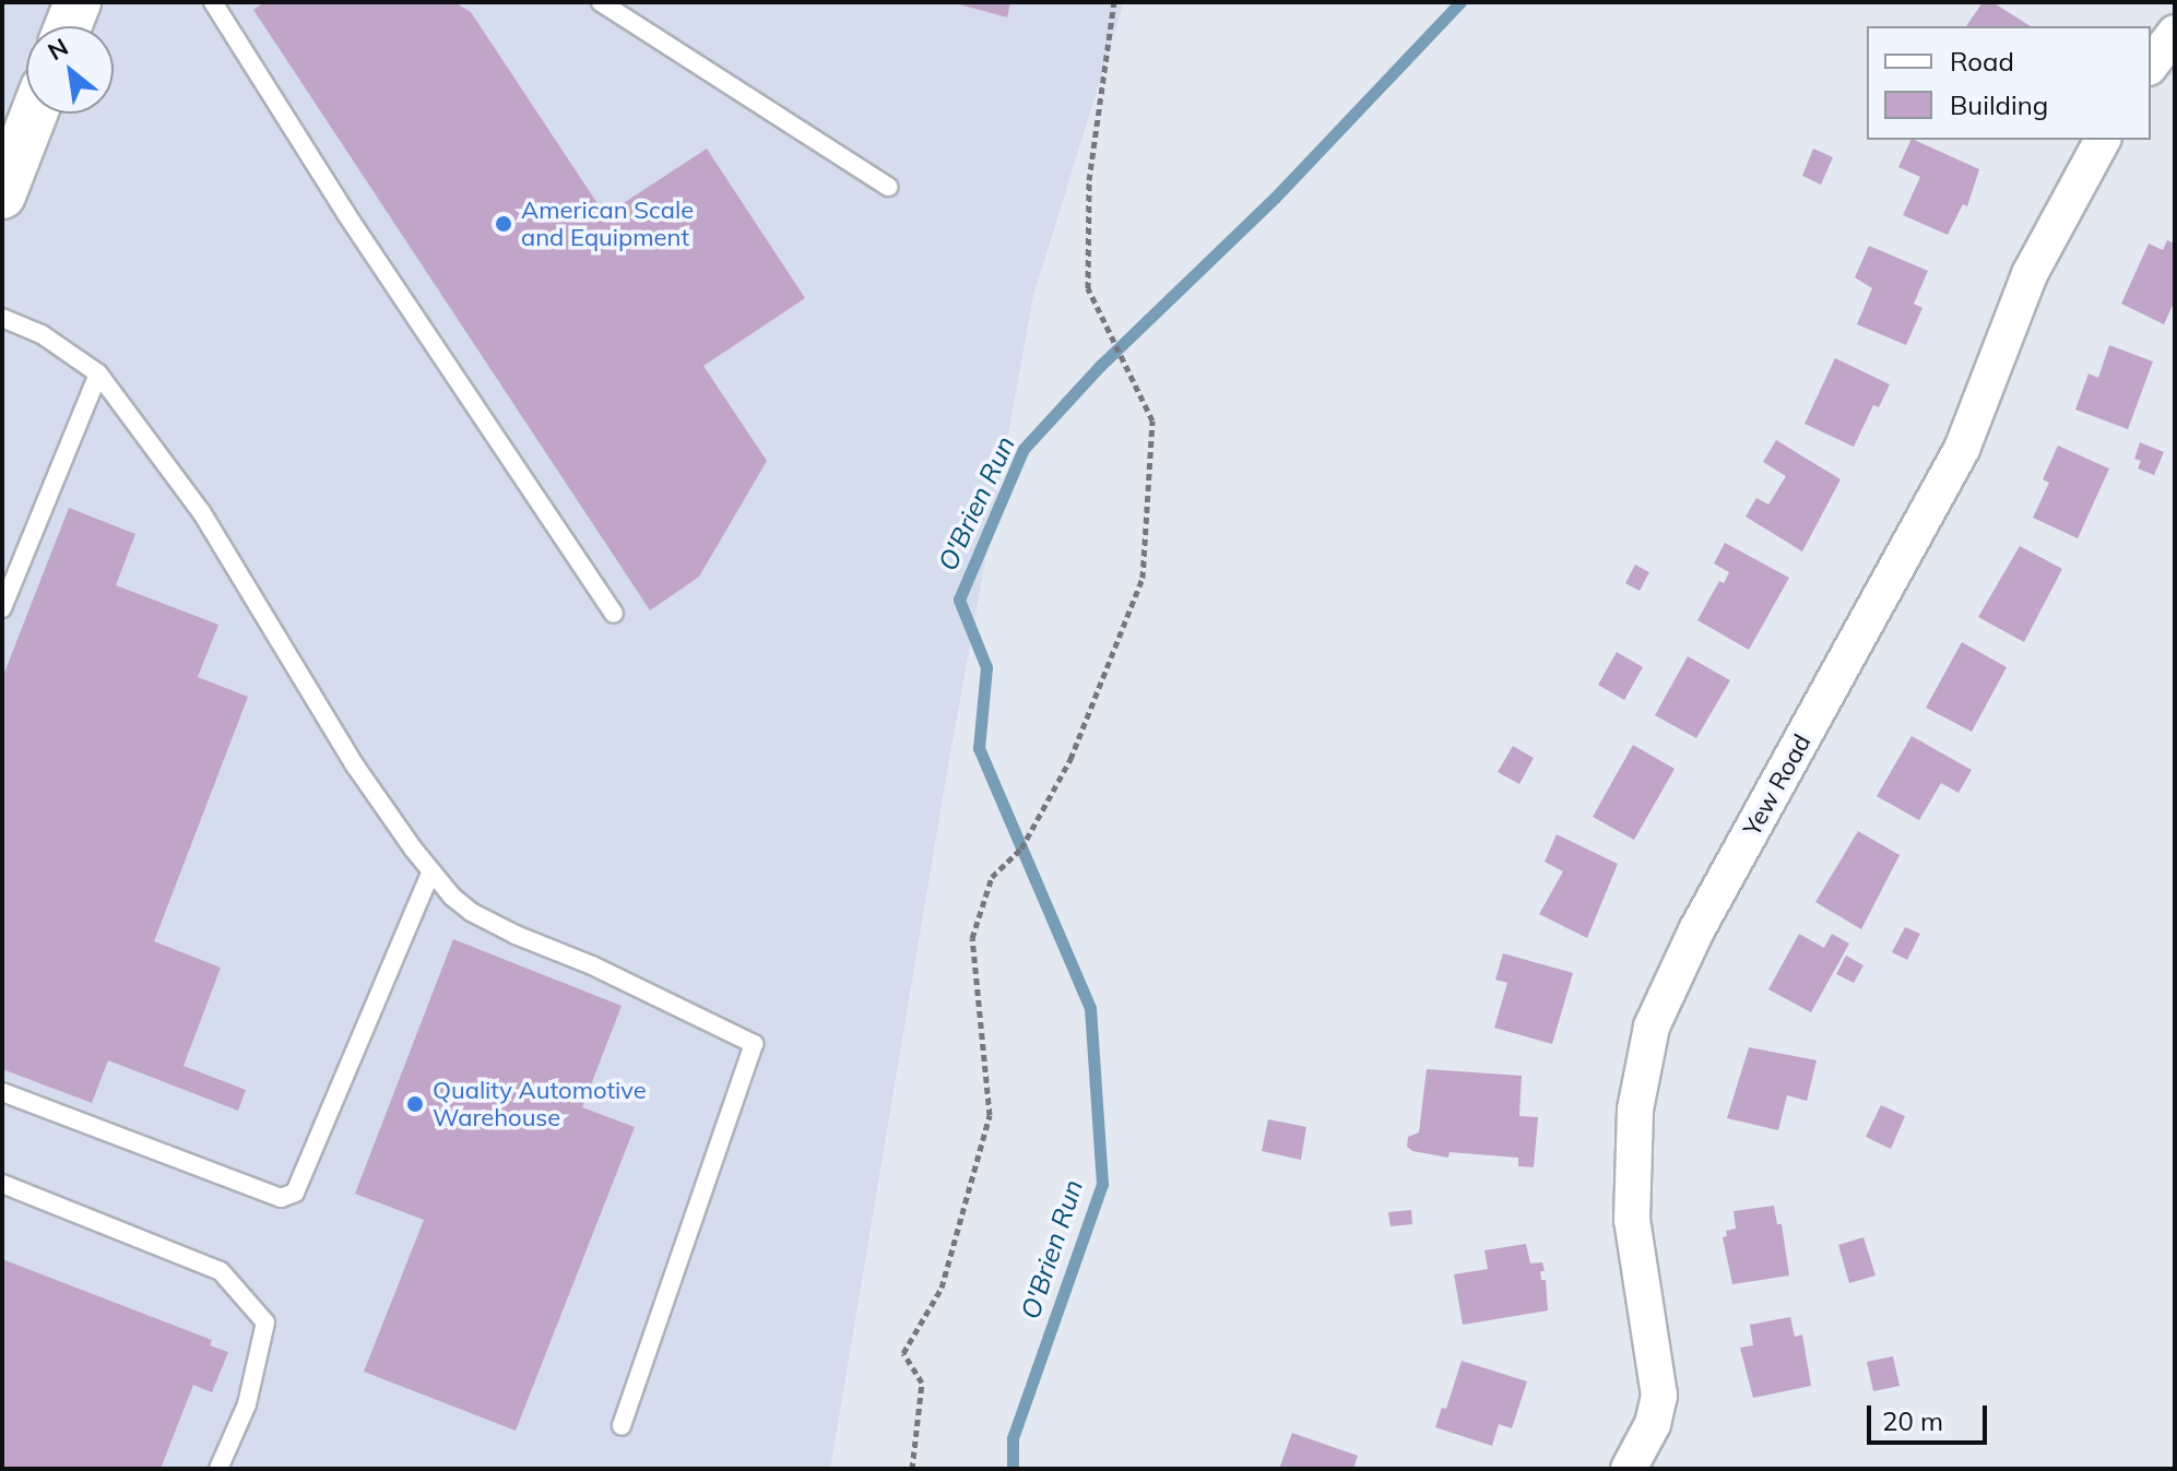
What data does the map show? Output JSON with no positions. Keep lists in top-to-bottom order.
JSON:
{
  "streets": {
    "street": ["Yew Road"]
  },
  "water": ["O'Brien Run"],
  "places": ["American Scale and Equipment", "Quality Automotive Warehouse"],
  "legend": ["Road", "Building"],
  "scale_bar": "20 m",
  "north": "top left"
}
